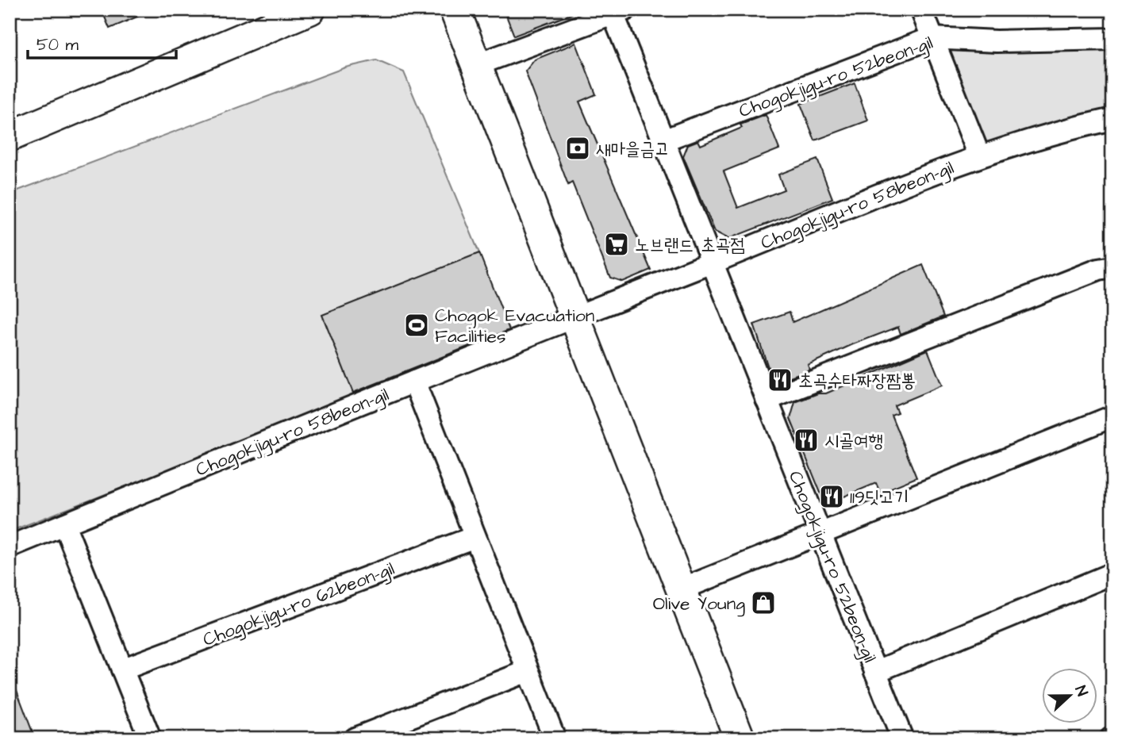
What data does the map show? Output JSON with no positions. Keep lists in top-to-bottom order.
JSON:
{
  "streets": {
    "street": ["Chogokjigu-ro 52beon-gil", "Chogokjigu-ro 58beon-gil", "Chogokjigu-ro 62beon-gil"]
  },
  "crossings": [
    ["Chogokjigu-ro 52beon-gil", "Chogokjigu-ro 58beon-gil"]
  ],
  "places": {
    "bank": ["새마을금고"],
    "supermarket": ["노브랜드 초곡점"],
    "sports": ["Chogok Evacuation Facilities"],
    "restaurant": ["초곡수타짜장짬뽕", "시골여행", "119딧고기"],
    "shop": ["Olive Young"]
  },
  "scale_bar": "50 m",
  "north": "right"
}
